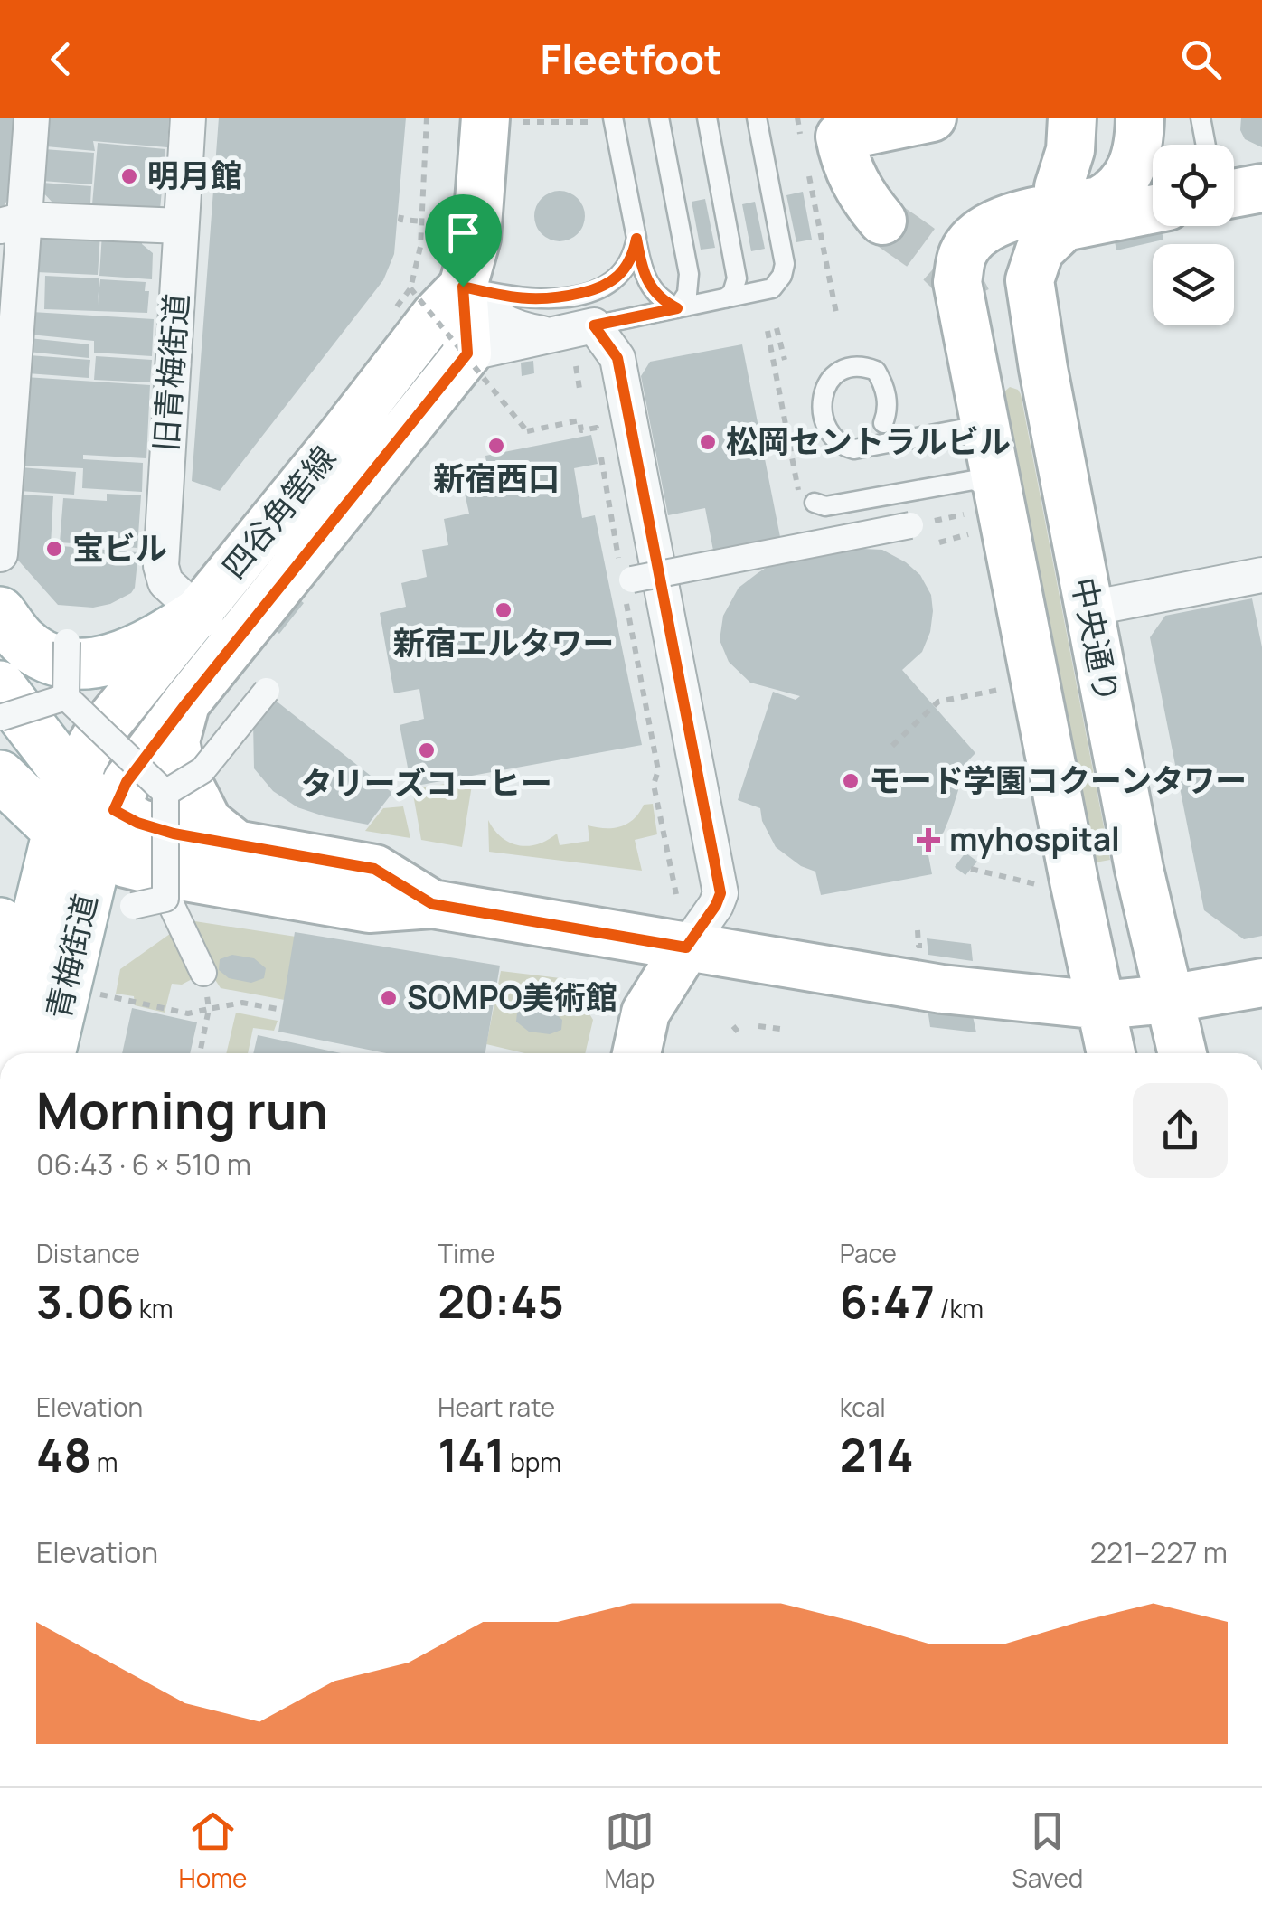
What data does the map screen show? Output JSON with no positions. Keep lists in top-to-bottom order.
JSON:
{
  "streets": {
    "main road": ["四谷角筈線", "中央通り", "青梅街道"],
    "street": ["旧青梅街道"]
  },
  "crossings": [
    ["旧青梅街道", "四谷角筈線"],
    ["四谷角筈線", "青梅街道"]
  ],
  "places": {
    "other": [
      "明月館",
      "松岡セントラルビル",
      "新宿西口",
      "宝ビル",
      "新宿エルタワー",
      "タリーズコーヒー",
      "モード学園コクーンタワー",
      "SOMPO美術館"
    ],
    "health": ["myhospital"]
  },
  "page": {
    "header": "Fleetfoot",
    "heading": ["Morning run", "06:43 · 6 × 510 m"],
    "stats": [
      ["Distance", "3.06 km"],
      ["Time", "20:45"],
      ["Pace", "6:47 /km"],
      ["Elevation", "48 m"],
      ["Heart rate", "141 bpm"],
      ["kcal", "214"]
    ],
    "chart": ["Elevation", "221–227 m"],
    "tabs": ["Home", "Map", "Saved"]
  }
}
